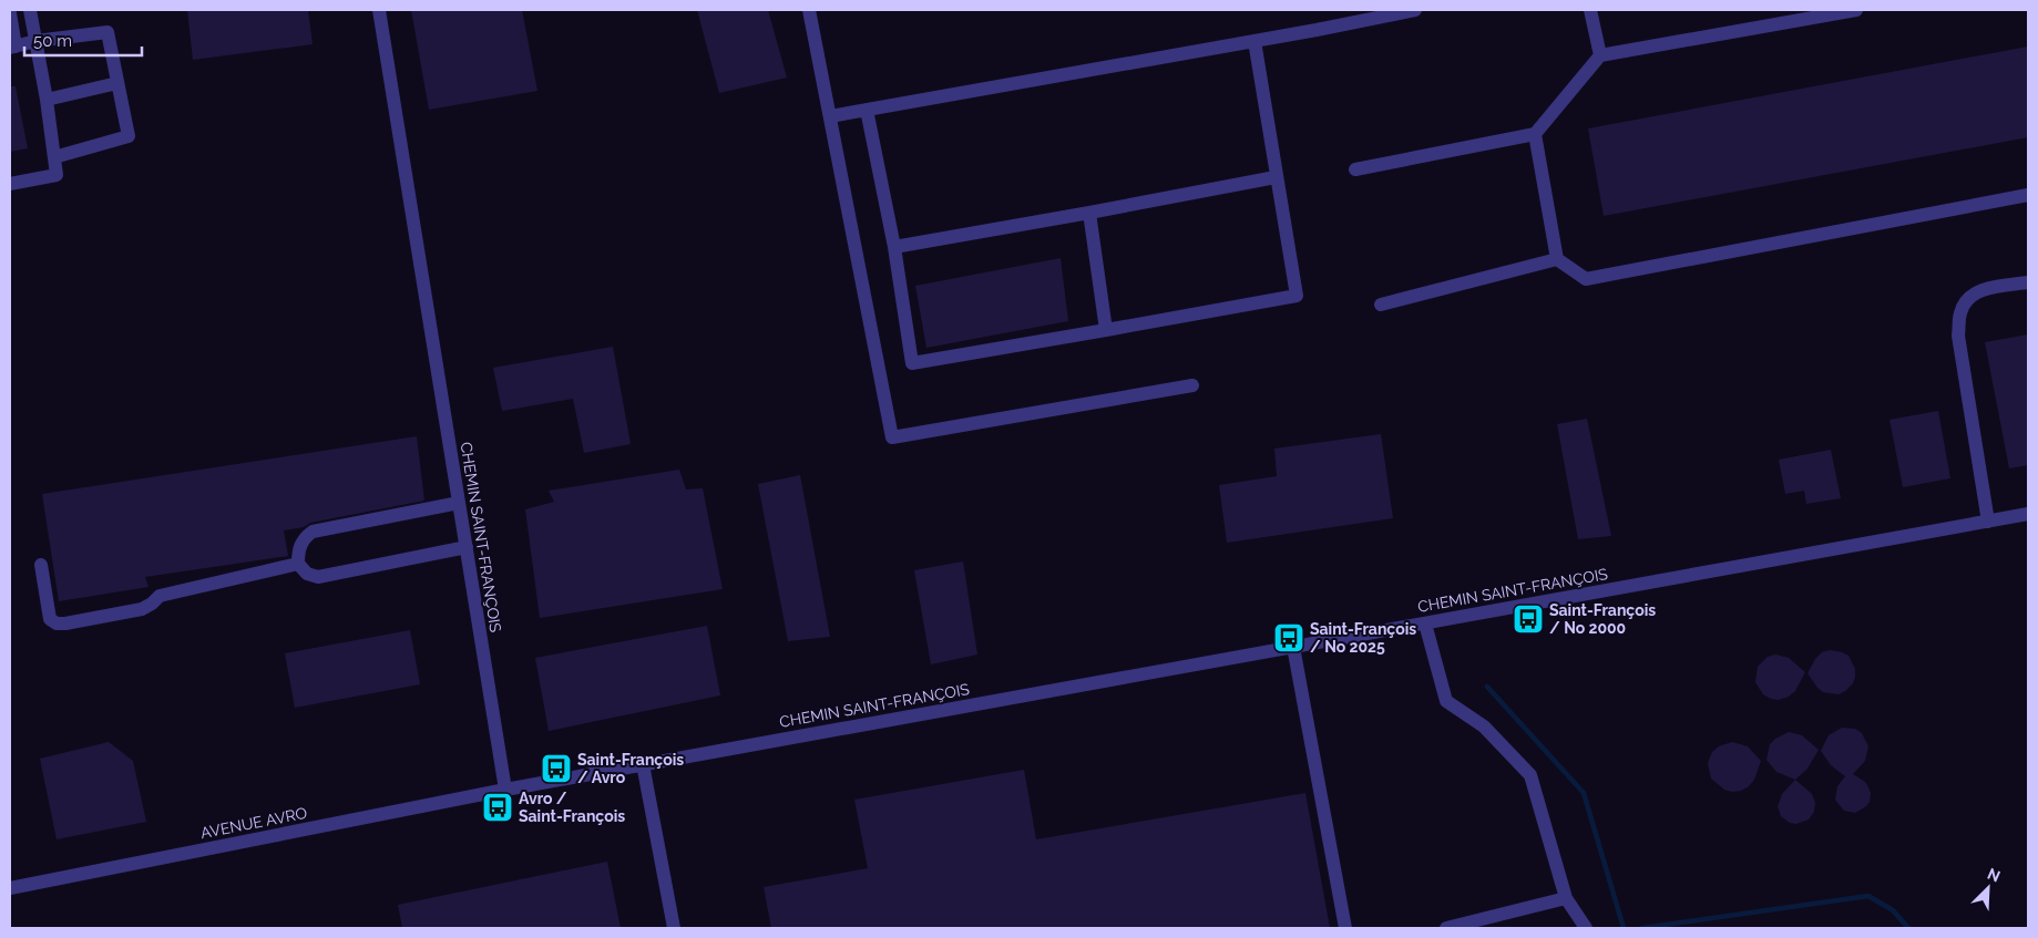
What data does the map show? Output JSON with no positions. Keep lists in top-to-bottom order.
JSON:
{
  "streets": {
    "street": ["CHEMIN SAINT-FRANÇOIS", "AVENUE AVRO"]
  },
  "crossings": [
    ["CHEMIN SAINT-FRANÇOIS", "AVENUE AVRO"]
  ],
  "places": {
    "bus stop": [
      "Saint-François / No 2000",
      "Saint-François / No 2025",
      "Saint-François / Avro",
      "Avro / Saint-François"
    ]
  },
  "scale_bar": "50 m",
  "north": "top right"
}
